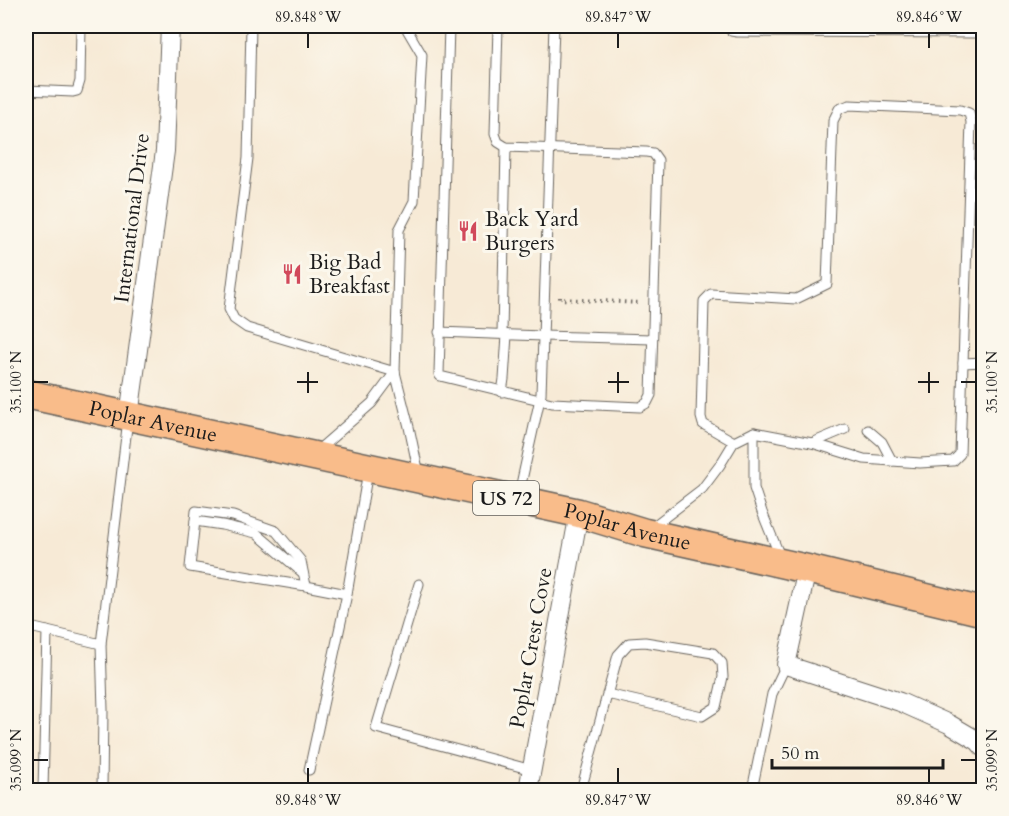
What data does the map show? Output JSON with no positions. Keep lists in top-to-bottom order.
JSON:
{
  "streets": {
    "main road": ["Poplar Avenue", "US 72"],
    "street": ["International Drive", "Poplar Crest Cove"]
  },
  "crossings": [
    ["International Drive", "Poplar Avenue"],
    ["Poplar Avenue", "Poplar Crest Cove"]
  ],
  "places": {
    "restaurant": ["Back Yard Burgers", "Big Bad Breakfast"]
  },
  "scale_bar": "50 m",
  "coordinates": [
    "89.848°W",
    "89.847°W",
    "89.846°W",
    "35.100°N",
    "35.099°N"
  ]
}
